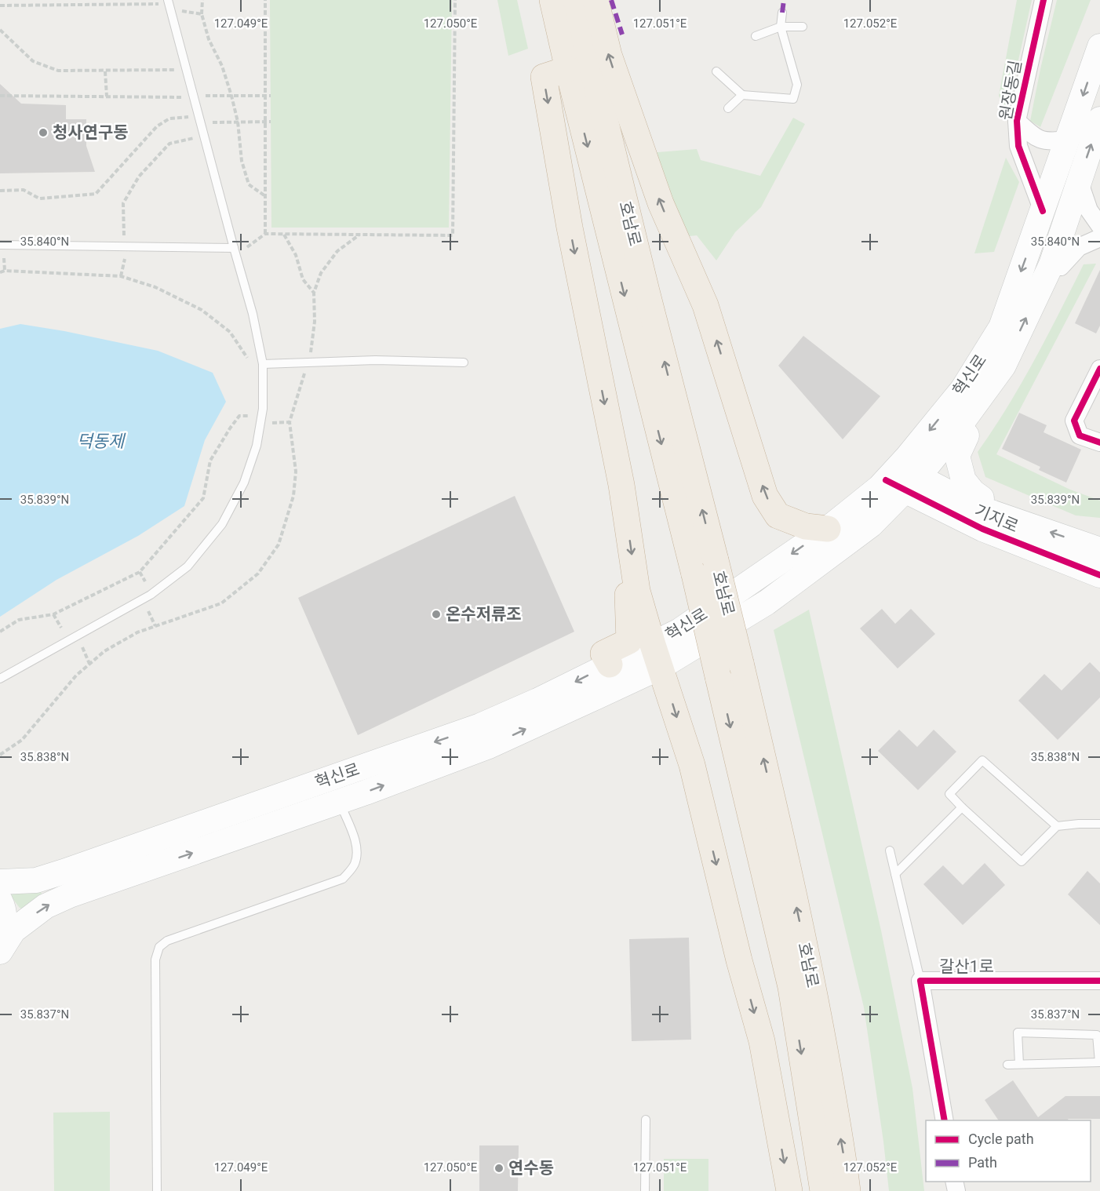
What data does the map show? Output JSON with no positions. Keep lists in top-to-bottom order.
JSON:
{
  "streets": {
    "highway": ["호남로"],
    "main road": ["혁신로", "기지로"],
    "street": ["원장동길", "갈산1로"]
  },
  "crossings": [
    ["원장동길", "혁신로"],
    ["혁신로", "기지로"]
  ],
  "water": ["덕동제"],
  "places": ["청사연구동", "온수저류조", "연수동"],
  "legend": ["Cycle path", "Path"],
  "coordinates": [
    "127.049°E",
    "127.050°E",
    "127.051°E",
    "127.052°E",
    "35.840°N",
    "35.839°N",
    "35.838°N",
    "35.837°N"
  ]
}
